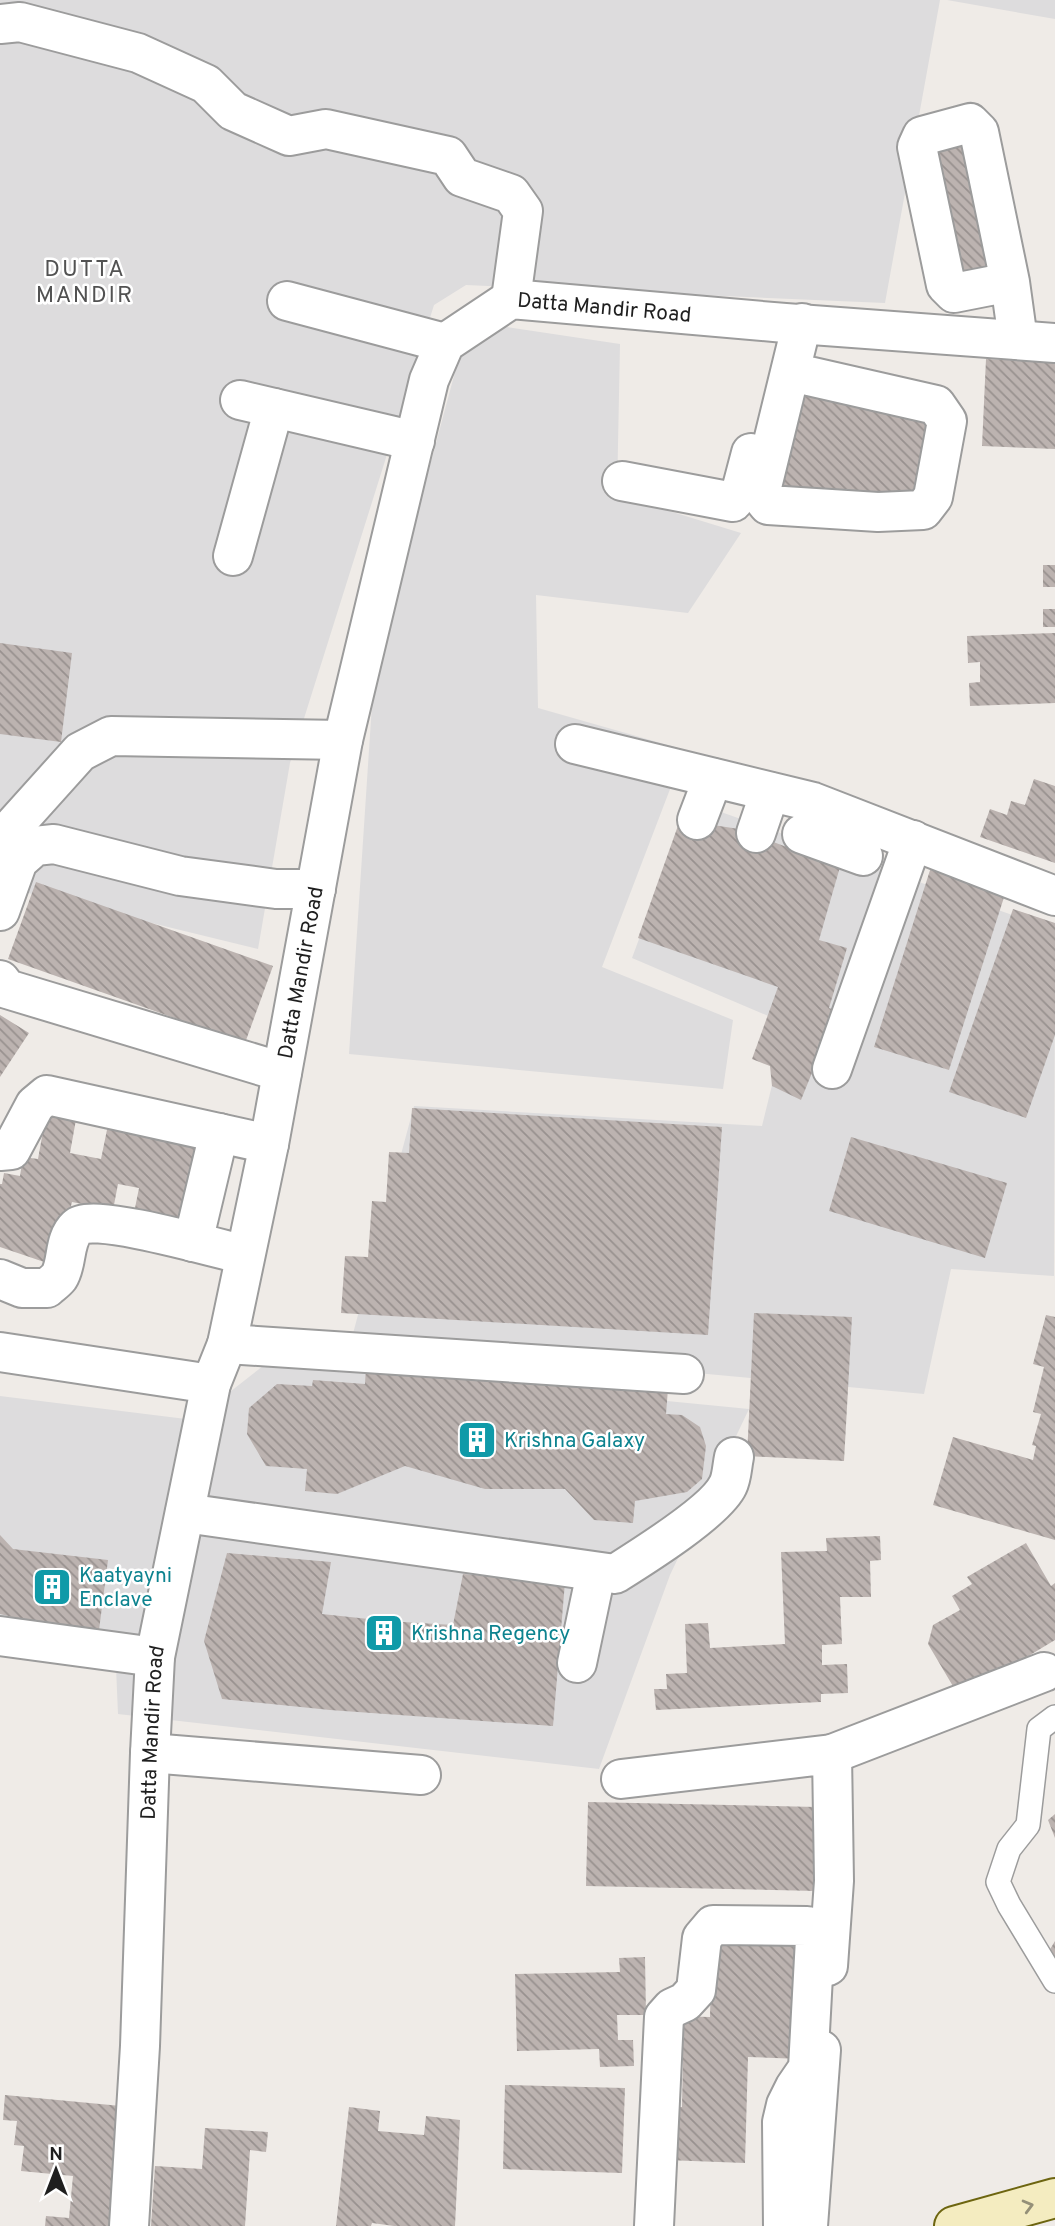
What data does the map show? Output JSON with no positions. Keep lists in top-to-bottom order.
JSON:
{
  "streets": {
    "street": ["Datta Mandir Road"]
  },
  "districts": ["DUTTA MANDIR"],
  "places": {
    "building": ["Krishna Galaxy", "Kaatyayni Enclave", "Krishna Regency"]
  },
  "north": "top"
}
